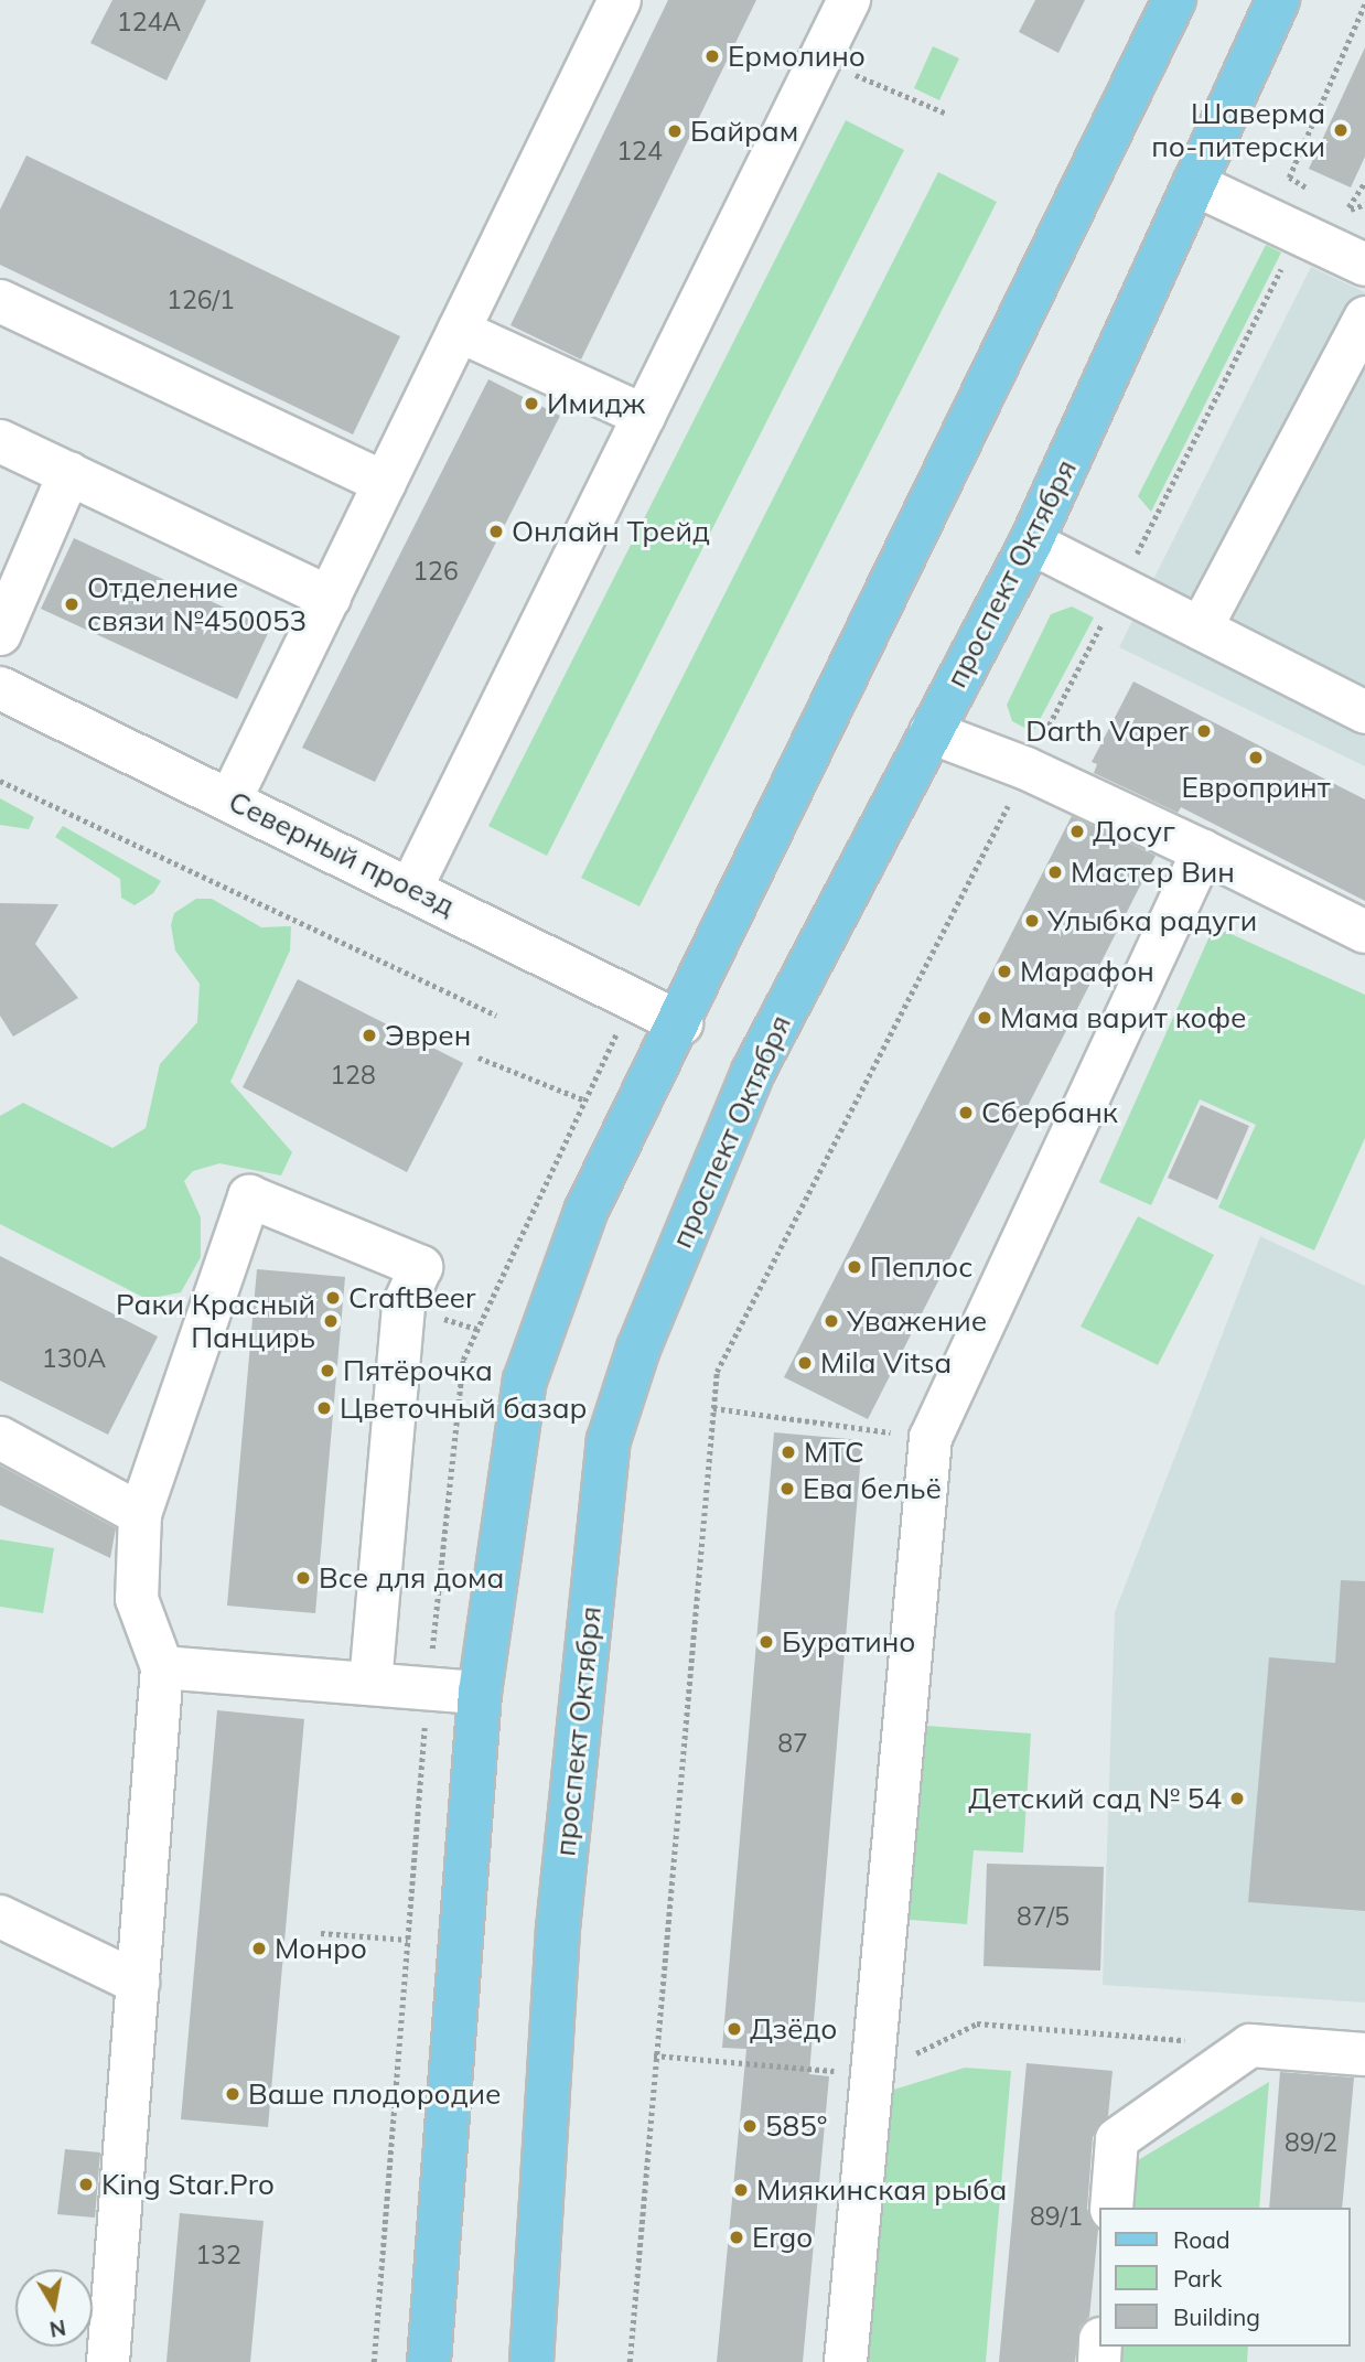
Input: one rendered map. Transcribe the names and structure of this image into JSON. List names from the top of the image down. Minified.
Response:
{"streets":{"main road":["проспект Октября"],"street":["Северный проезд"]},"places":["Ермолино","Шаверма по-питерски","Байрам","Имидж","Онлайн Трейд","Отделение связи №450053","Darth Vaper","Европринт","Досуг","Мастер Вин","Улыбка радуги","Марафон","Мама варит кофе","Эврен","Сбербанк","Пеплос","CraftBeer","Раки Красный Панцирь","Уважение","Mila Vitsa","Пятёрочка","Цветочный базар","МТС","Ева бельё","Все для дома","Буратино","Детский сад № 54","Монро","Дзёдо","Ваше плодородие","585°","King Star.Pro","Миякинская рыба","Ergo"],"house_numbers":["124А","124","126/1","126","128","130А","87","87/5","89/2","89/1","132"],"legend":["Road","Park","Building"],"north":"bottom"}
